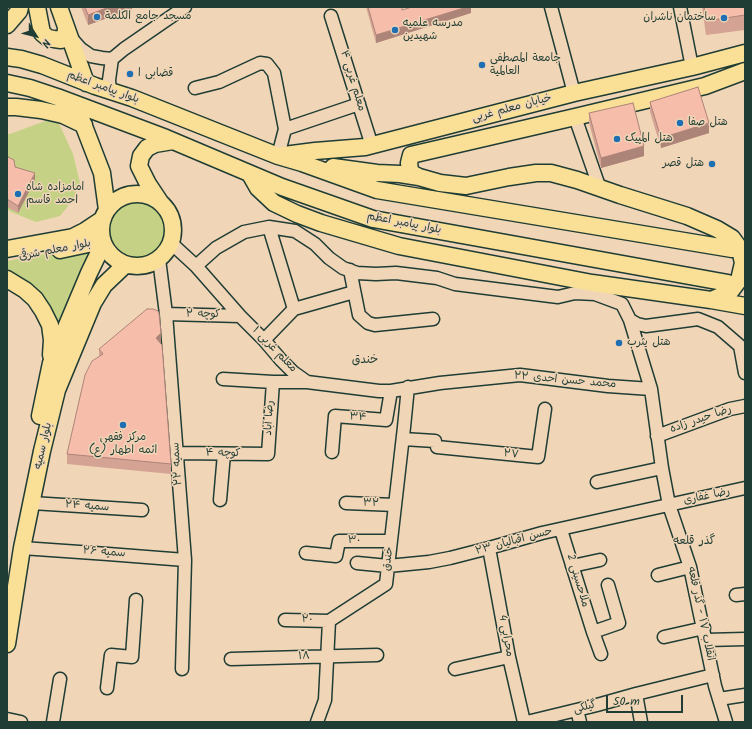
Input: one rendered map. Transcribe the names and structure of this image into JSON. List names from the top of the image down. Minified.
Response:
{"streets":{"main road":["بلوار پیامبر اعظم","خیابان معلم غربی","بلوار معلم شرقی","بلوار سمیه"],"street":["معلم غربی ۴","کوچه ۲","معلم غربی ۱","۲۲ محمد حسن احدی","رضا آباد","۳۴","رضا حیدر زاده","کوچه ۴","۲۷","سمیه ۲۲","رضا غفاری","۳۲","سمیه ۲۴","۳۰","۲۳ حسن اقبالیان","سمیه ۲۶","خندق","ملاحسینی 2","انقلاب ۱۷ - گذر قلعه","۲۰","محرابی 4","۱۸","گیلکی"]},"crossings":[["معلم غربی ۴","خیابان معلم غربی"],["بلوار پیامبر اعظم","خیابان معلم غربی"],["بلوار معلم شرقی","معلم غربی ۱"],["بلوار معلم شرقی","بلوار سمیه"],["بلوار معلم شرقی","سمیه ۲۲"],["کوچه ۲","معلم غربی ۱"],["کوچه ۲","سمیه ۲۲"],["معلم غربی ۱","۲۲ محمد حسن احدی"],["معلم غربی ۱","۳۴"],["معلم غربی ۱","بلوار سمیه"],["معلم غربی ۱","سمیه ۲۲"],["معلم غربی ۱","خندق"],["۲۲ محمد حسن احدی","خندق"],["رضا آباد","کوچه ۴"],["رضا حیدر زاده","انقلاب ۱۷ - گذر قلعه"],["بلوار سمیه","سمیه ۲۲"],["بلوار سمیه","سمیه ۲۴"],["بلوار سمیه","سمیه ۲۶"],["کوچه ۴","سمیه ۲۲"],["۲۷","خندق"],["سمیه ۲۲","سمیه ۲۶"],["رضا غفاری","۲۳ حسن اقبالیان"],["رضا غفاری","انقلاب ۱۷ - گذر قلعه"],["۳۲","خندق"],["۳۰","خندق"],["۲۳ حسن اقبالیان","خندق"],["۲۳ حسن اقبالیان","ملاحسینی 2"],["۲۳ حسن اقبالیان","انقلاب ۱۷ - گذر قلعه"],["۲۳ حسن اقبالیان","محرابی 4"],["خندق","۲۰"],["انقلاب ۱۷ - گذر قلعه","گیلکی"],["محرابی 4","گیلکی"]],"districts":["خندق","گذر قلعه"],"places":["مسجد جامع الکلمة","ساختمان ناشران","مدرسه علمیه شهیدین","جامعة المصطفی العالمیة","قضابی ا","هتل صفا","هتل المپیک","هتل قصر","امامزاده شاه احمد قاسم","هتل یثرب","مرکز فقهی ائمه اطهار (ع)"],"scale_bar":"50 m","north":"bottom right"}
